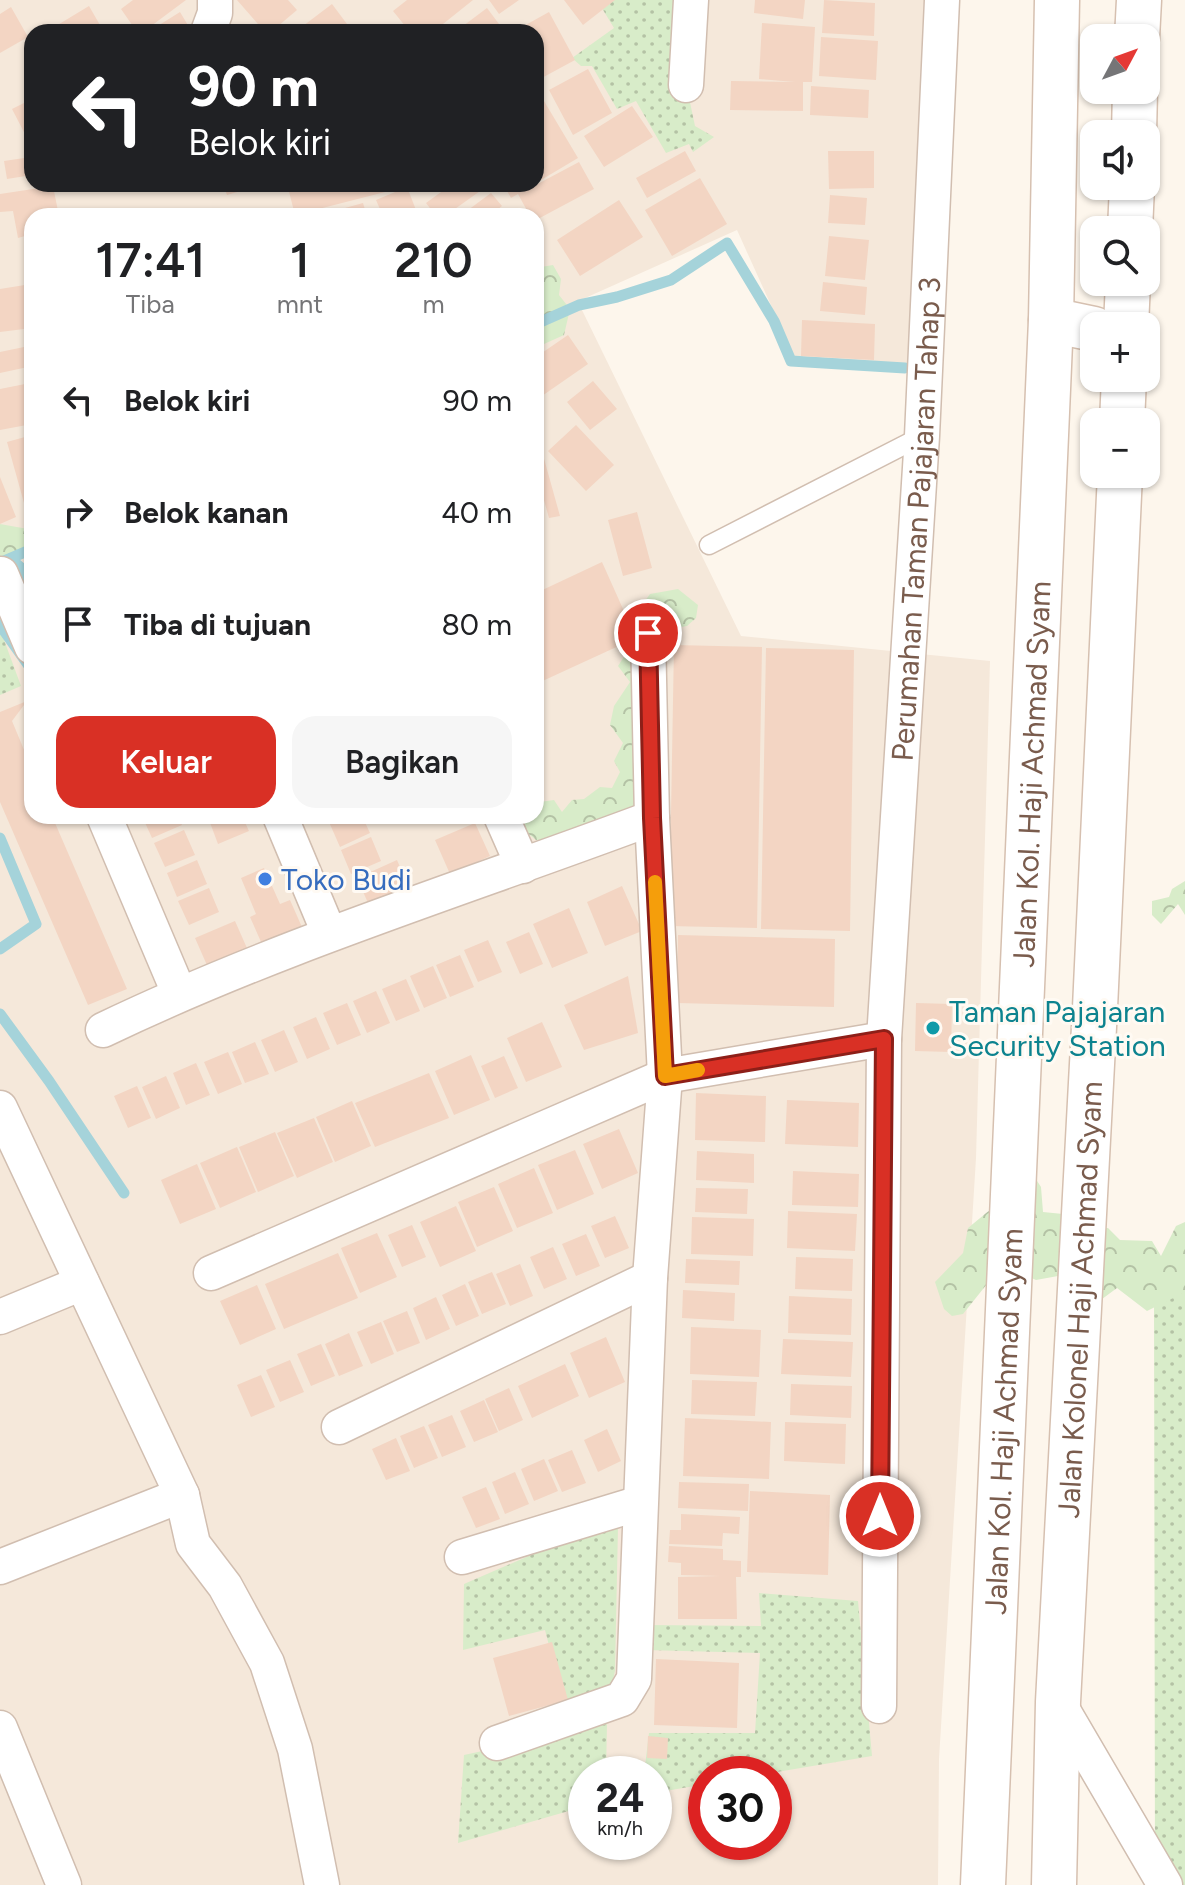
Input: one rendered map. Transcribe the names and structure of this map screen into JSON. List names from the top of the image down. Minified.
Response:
{"streets":{"main road":["Jalan Kol. Haji Achmad Syam","Jalan Kolonel Haji Achmad Syam"],"street":["Perumahan Taman Pajajaran Tahap 3"]},"places":["Toko Budi","Taman Pajajaran Security Station"],"north":"top right","page":{"map_buttons":["+","−"],"turn":["90 m","Belok kiri"],"eta":["17:41","Tiba","1","mnt","210","m"],"list":[{"name":"Belok kiri","value":"90 m"},{"name":"Belok kanan","value":"40 m"},{"name":"Tiba di tujuan","value":"80 m"}],"buttons":["Keluar","Bagikan"],"speed":"24 km/h","limit":"30"}}
